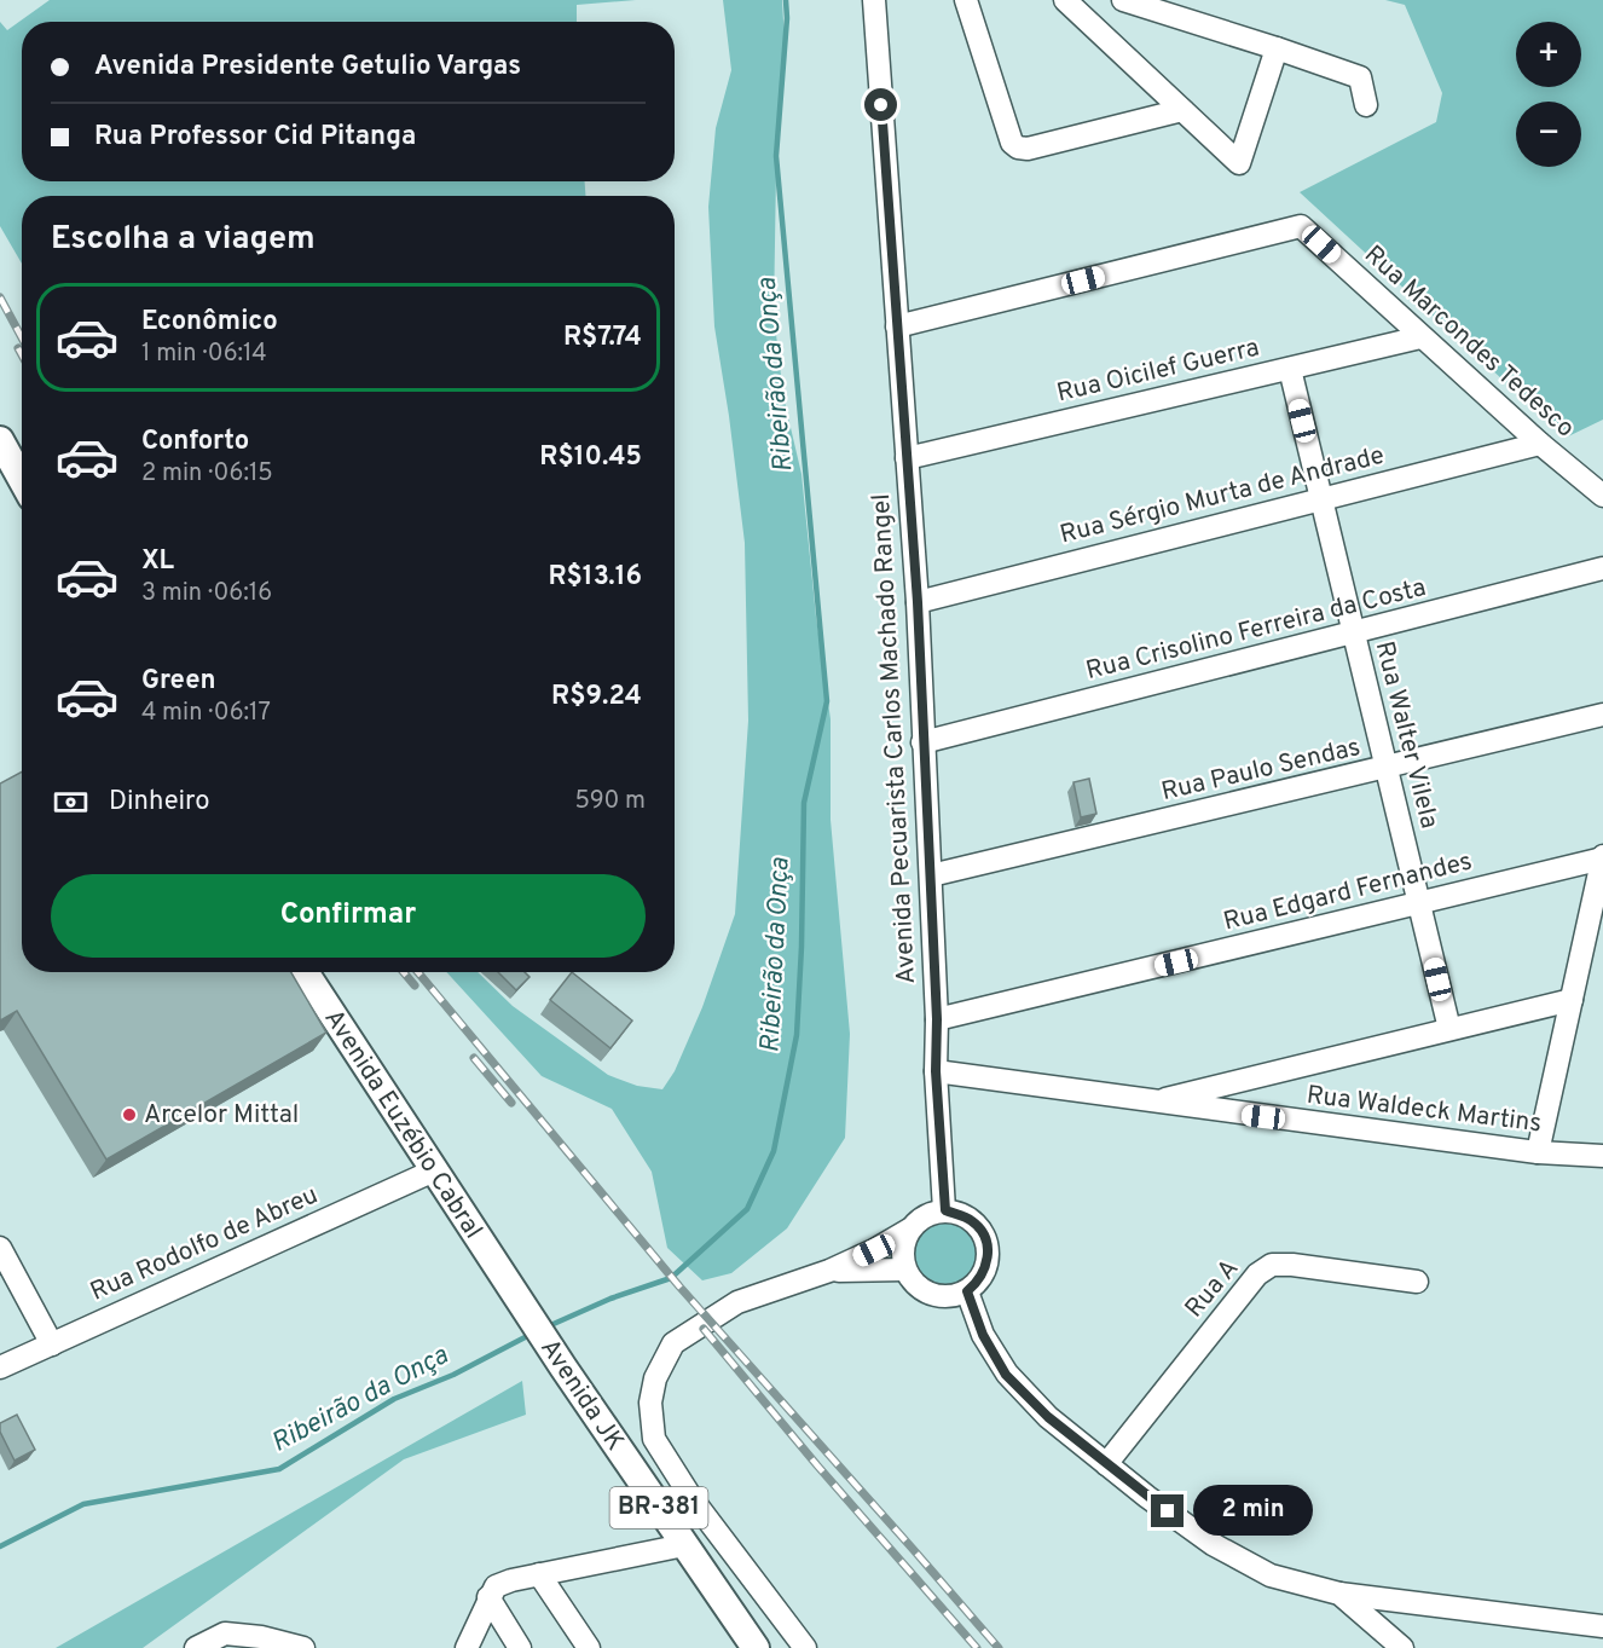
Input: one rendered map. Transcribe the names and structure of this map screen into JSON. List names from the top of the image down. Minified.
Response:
{"streets":{"main road":["Avenida Euzébio Cabral","Avenida JK","BR-381"],"street":["Rua Marcondes Tedesco","Rua Oicilef Guerra","Rua Sérgio Murta de Andrade","Rua Crisolino Ferreira da Costa","Rua Walter Vilela","Avenida Pecuarista Carlos Machado Rangel","Rua Paulo Sendas","Rua Edgard Fernandes","Rua Waldeck Martins","Rua Rodolfo de Abreu","Rua A"]},"crossings":[["Rua Marcondes Tedesco","Rua Oicilef Guerra"],["Rua Marcondes Tedesco","Rua Sérgio Murta de Andrade"],["Rua Marcondes Tedesco","Avenida Pecuarista Carlos Machado Rangel"],["Rua Oicilef Guerra","Rua Walter Vilela"],["Rua Oicilef Guerra","Avenida Pecuarista Carlos Machado Rangel"],["Rua Sérgio Murta de Andrade","Rua Walter Vilela"],["Rua Sérgio Murta de Andrade","Avenida Pecuarista Carlos Machado Rangel"],["Rua Crisolino Ferreira da Costa","Rua Walter Vilela"],["Rua Crisolino Ferreira da Costa","Avenida Pecuarista Carlos Machado Rangel"],["Rua Walter Vilela","Rua Paulo Sendas"],["Rua Walter Vilela","Rua Edgard Fernandes"],["Avenida Pecuarista Carlos Machado Rangel","Rua Paulo Sendas"],["Avenida Pecuarista Carlos Machado Rangel","Rua Edgard Fernandes"],["Avenida Pecuarista Carlos Machado Rangel","Rua Waldeck Martins"],["Avenida Euzébio Cabral","Rua Rodolfo de Abreu"],["Avenida Euzébio Cabral","Avenida JK"]],"water":["Ribeirão da Onça"],"places":["Arcelor Mittal"],"page":{"map_buttons":["+","−"],"banner":["Avenida Presidente Getulio Vargas","Rua Professor Cid Pitanga"],"heading":"Escolha a viagem","list":[{"name":"Econômico","note":"1 min · 06:14","value":"R$7.74"},{"name":"Conforto","note":"2 min · 06:15","value":"R$10.45"},{"name":"XL","note":"3 min · 06:16","value":"R$13.16"},{"name":"Green","note":"4 min · 06:17","value":"R$9.24"}],"pay":["Dinheiro","590 m"],"buttons":"Confirmar","bubble":"2 min"}}
